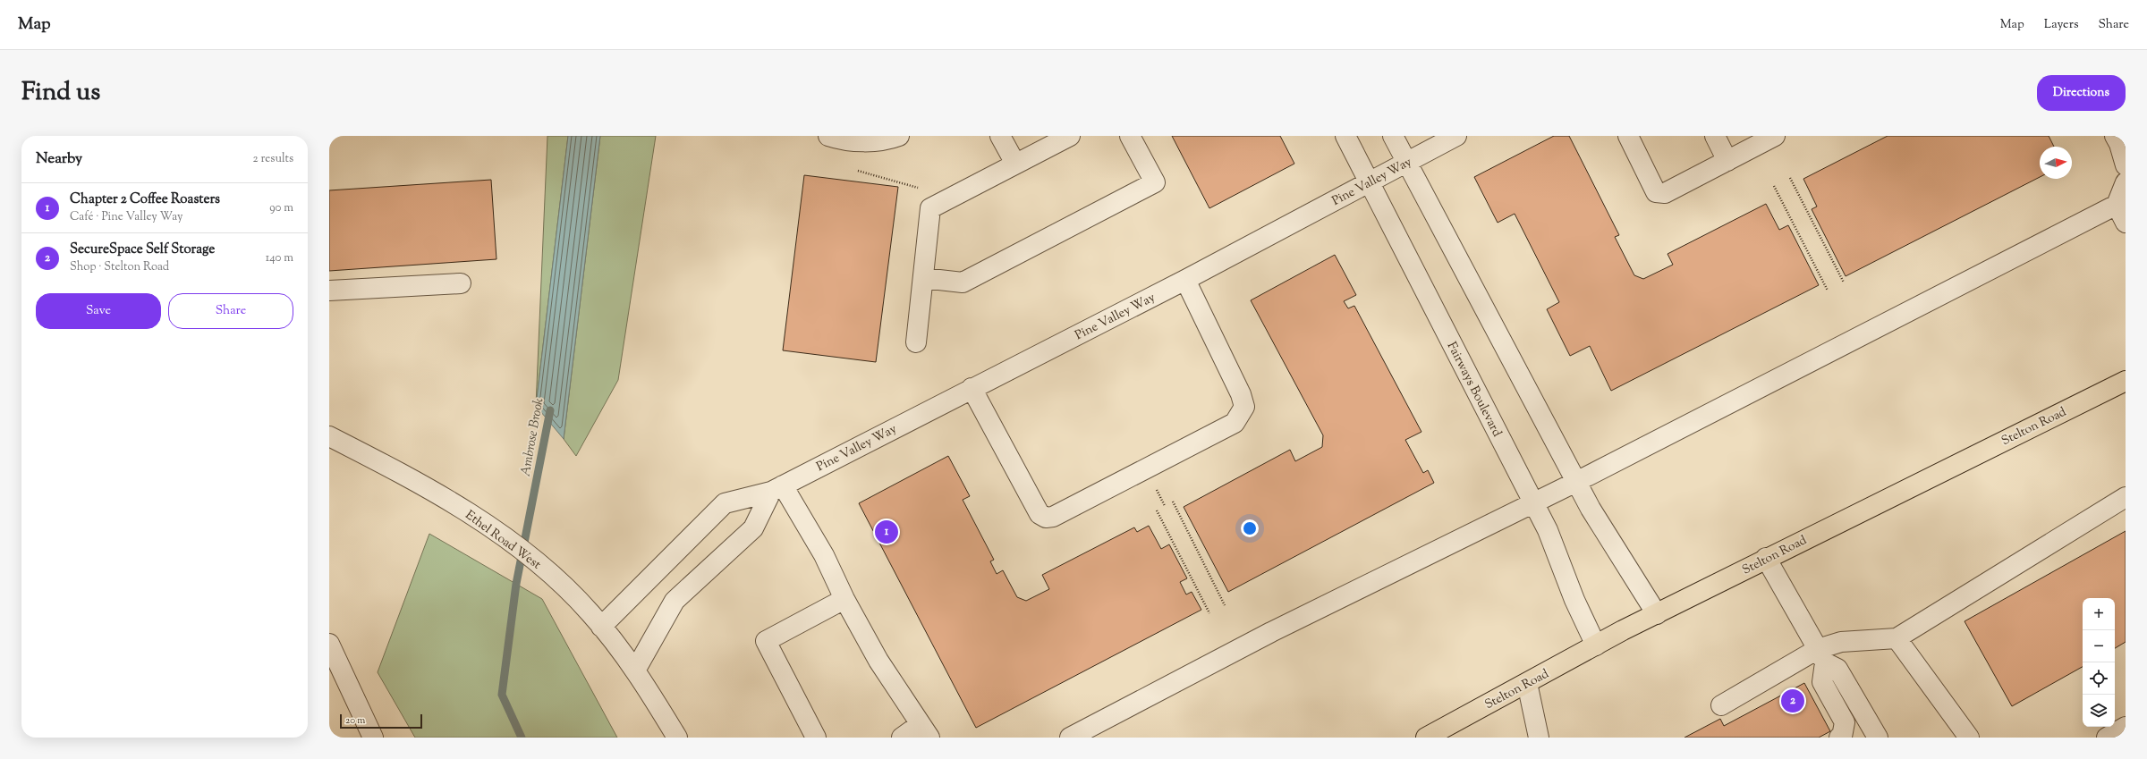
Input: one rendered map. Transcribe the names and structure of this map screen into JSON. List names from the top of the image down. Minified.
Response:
{"streets":{"main road":["Stelton Road"],"street":["Pine Valley Way","Fairways Boulevard","Ethel Road West"]},"crossings":[["Pine Valley Way","Fairways Boulevard"],["Pine Valley Way","Ethel Road West"],["Fairways Boulevard","Stelton Road"]],"water":["Ambrose Brook"],"scale_bar":"20 m","north":"right","page":{"header":"Map","nav":["Map","Layers","Share"],"title":"Find us","buttons":["Directions",["Save","Share"]],"heading":["Nearby","2 results"],"list":[{"mark":"1","name":"Chapter 2 Coffee Roasters","note":"Café · Pine Valley Way","value":"90 m"},{"mark":"2","name":"SecureSpace Self Storage","note":"Shop · Stelton Road","value":"140 m"}],"pins":["1","2"],"map_buttons":["+","−"],"scale":"20 m"}}
